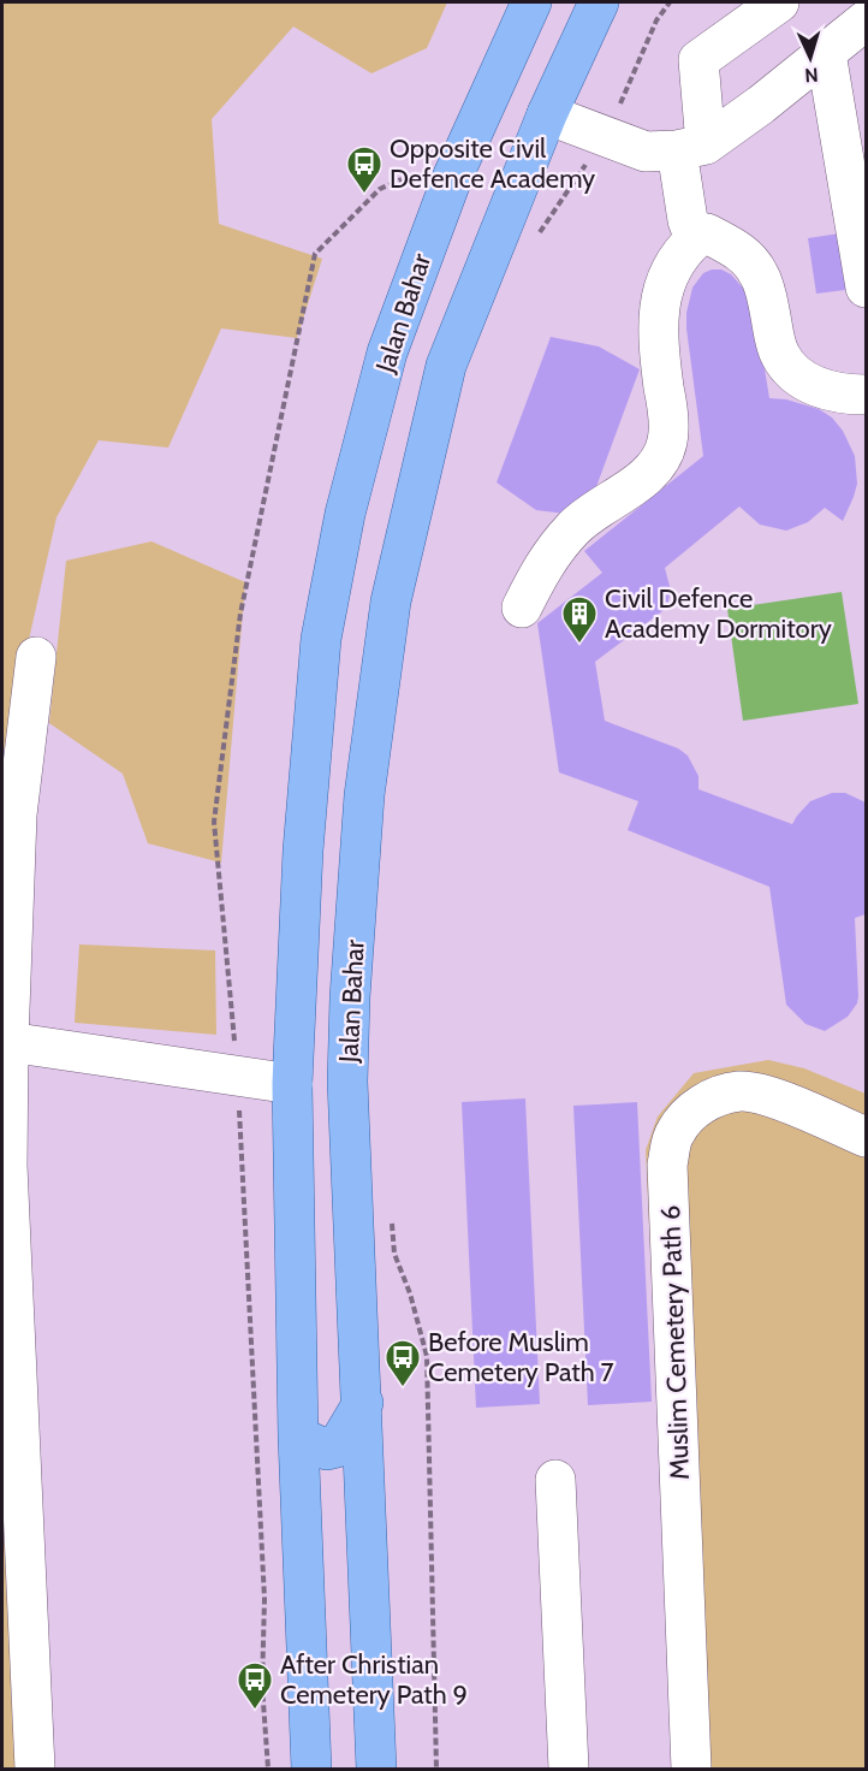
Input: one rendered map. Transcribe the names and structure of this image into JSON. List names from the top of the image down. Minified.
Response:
{"streets":{"main road":["Jalan Bahar"],"lane":["Muslim Cemetery Path 6"]},"places":{"bus stop":["Opposite Civil Defence Academy","Before Muslim Cemetery Path 7","After Christian Cemetery Path 9"],"building":["Civil Defence Academy Dormitory"]},"north":"bottom"}
